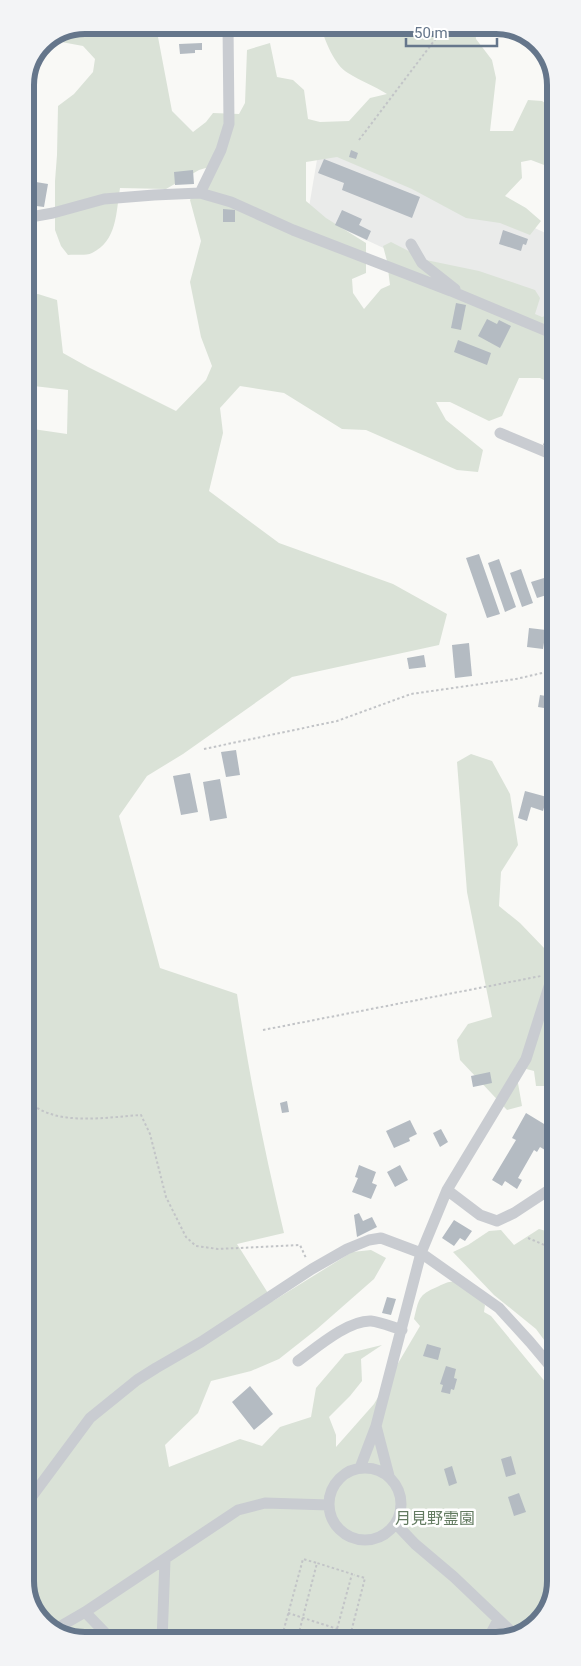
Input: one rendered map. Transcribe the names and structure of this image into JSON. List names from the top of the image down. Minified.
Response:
{"parks":["月見野霊園"],"scale_bar":"50 m"}
